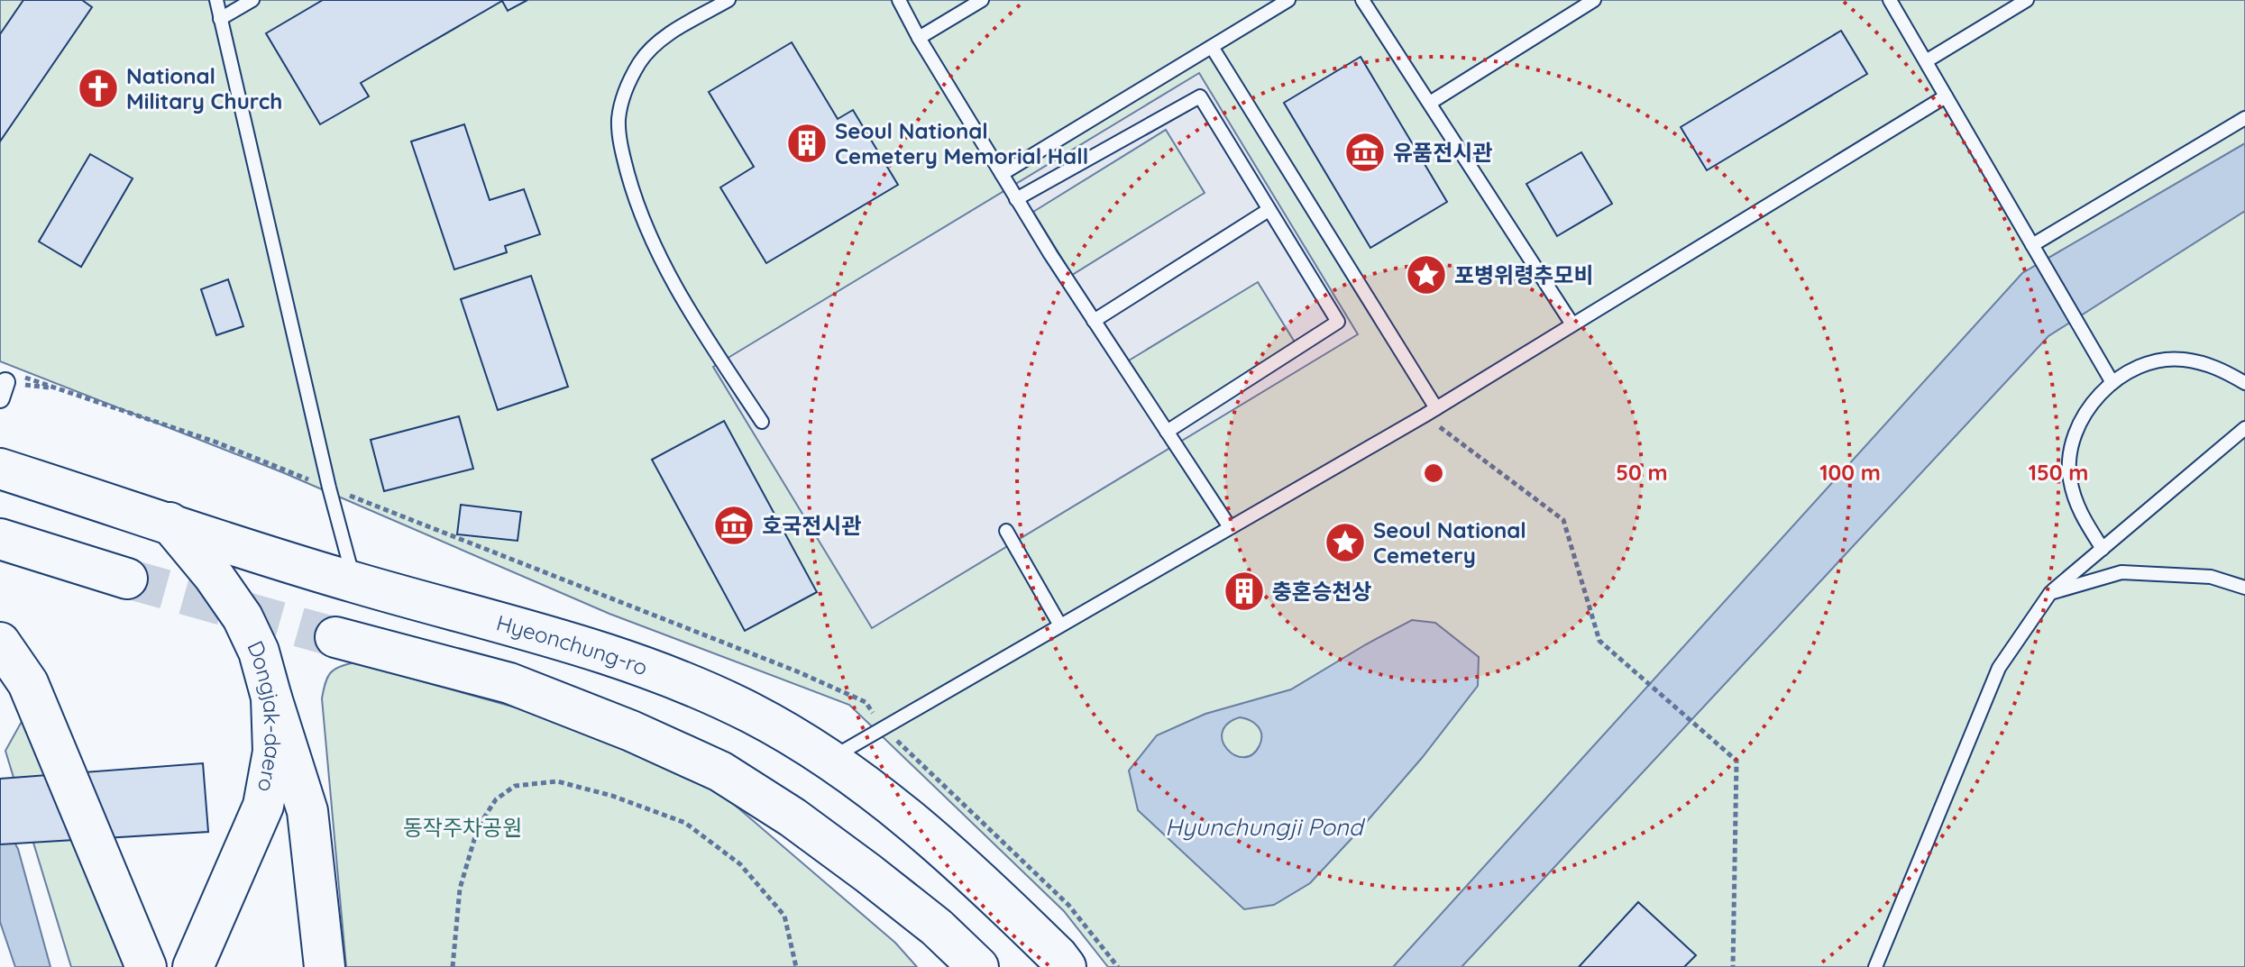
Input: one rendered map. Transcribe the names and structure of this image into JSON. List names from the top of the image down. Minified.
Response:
{"streets":{"main road":["Hyeonchung-ro","Dongjak-daero"]},"crossings":[["Hyeonchung-ro","Dongjak-daero"]],"water":["Hyunchungji Pond"],"parks":["동작주차공원"],"places":{"church":["National Military Church"],"building":["Seoul National Cemetery Memorial Hall","충혼승천상"],"museum":["유품전시관","호국전시관"],"place":["포병위령추모비","Seoul National Cemetery"]},"rings":["50 m","100 m","150 m"]}
